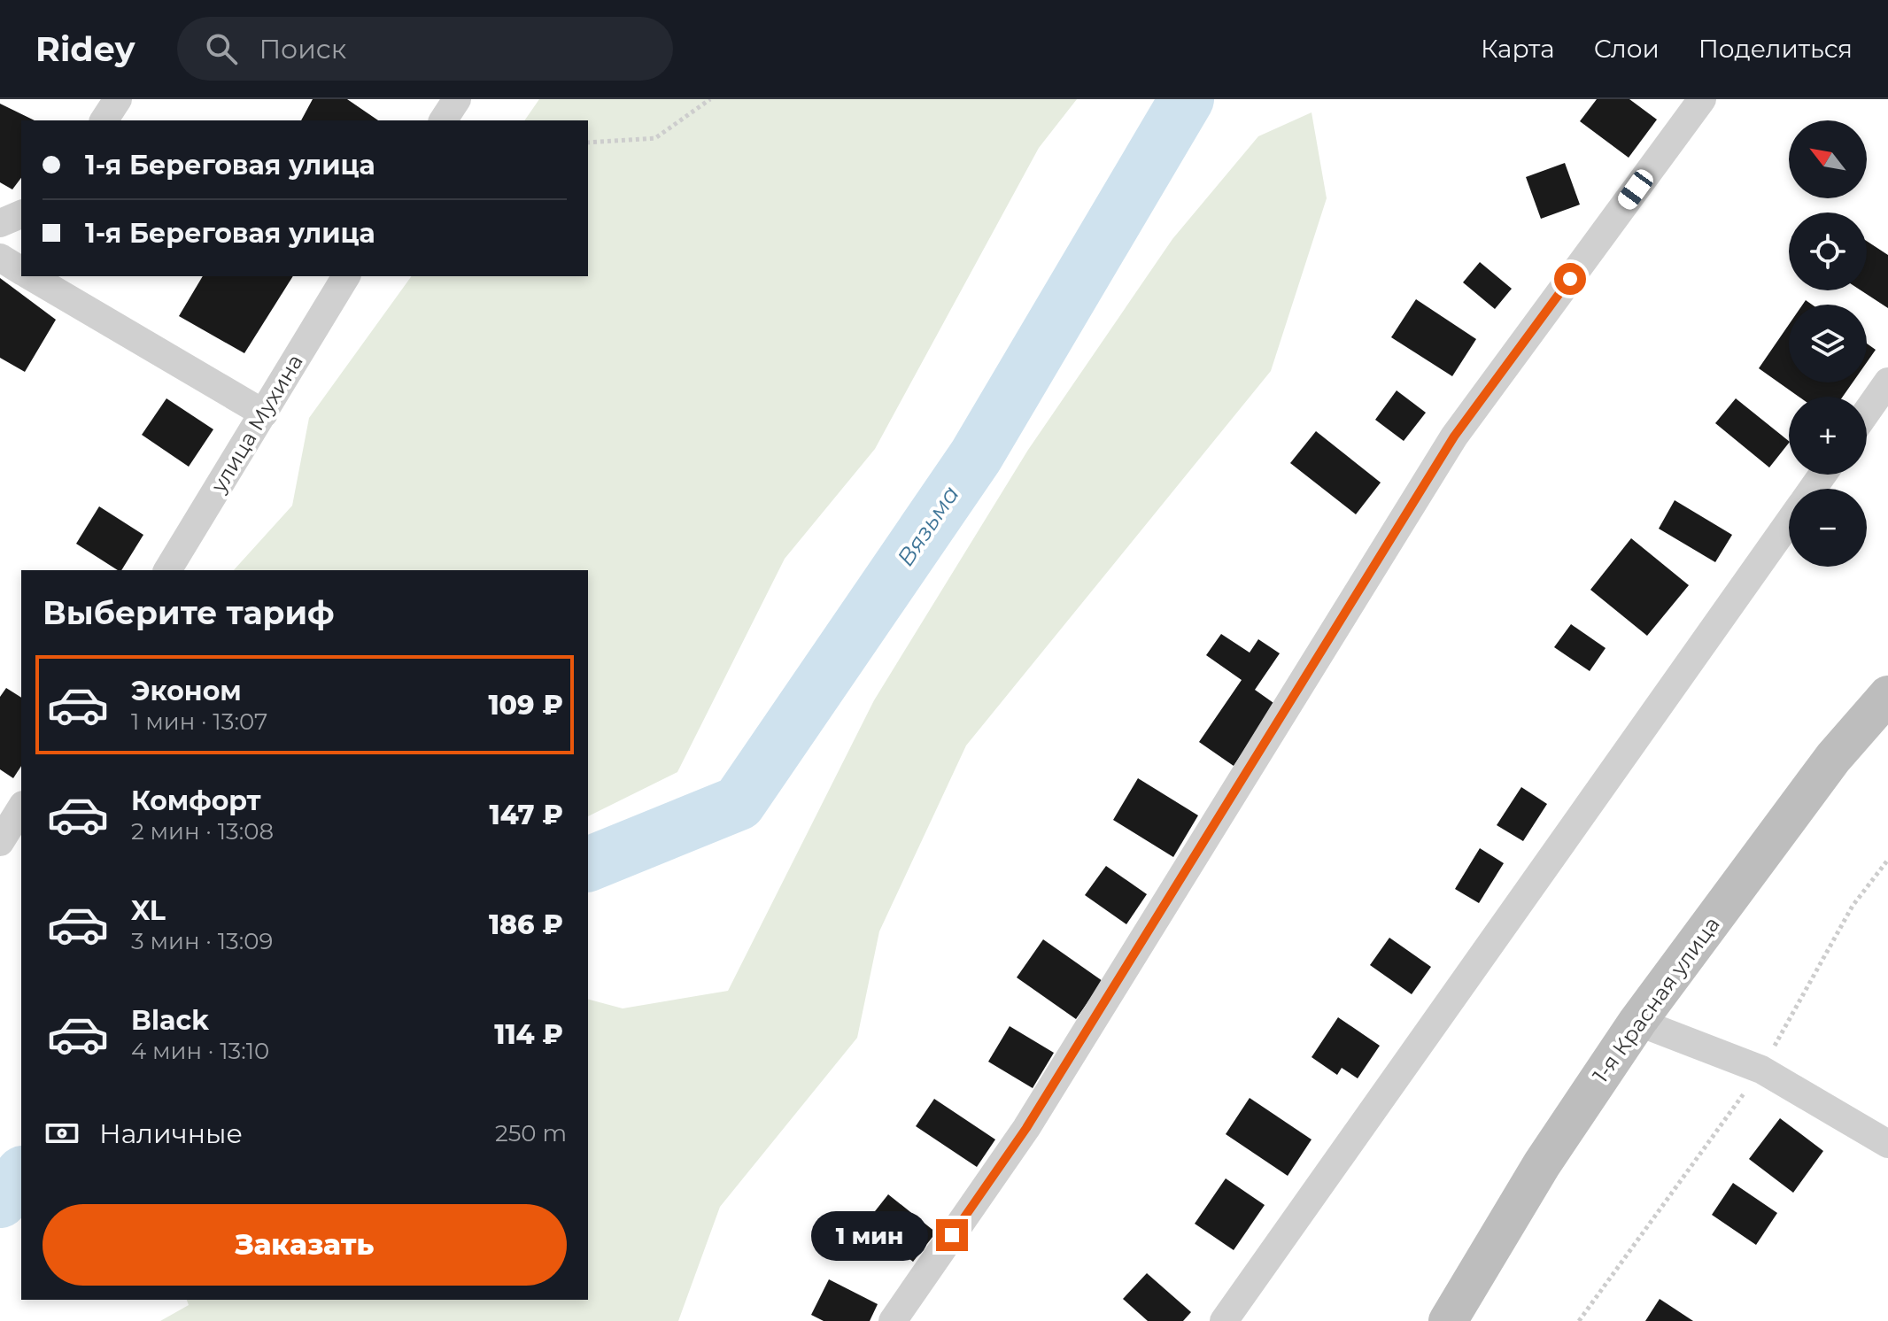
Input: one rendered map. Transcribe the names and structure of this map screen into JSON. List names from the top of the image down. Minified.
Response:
{"streets":{"main road":["1-я Красная улица"],"street":["улица Мухина"]},"water":["Вязьма"],"north":"top left","page":{"header":"Ridey","search":"Поиск","nav":["Карта","Слои","Поделиться"],"map_buttons":["+","−"],"banner":["1-я Береговая улица","1-я Береговая улица"],"heading":"Выберите тариф","list":[{"name":"Эконом","note":"1 мин · 13:07","value":"109 ₽"},{"name":"Комфорт","note":"2 мин · 13:08","value":"147 ₽"},{"name":"XL","note":"3 мин · 13:09","value":"186 ₽"},{"name":"Black","note":"4 мин · 13:10","value":"114 ₽"}],"pay":["Наличные","250 m"],"buttons":"Заказать","bubble":"1 мин"}}
